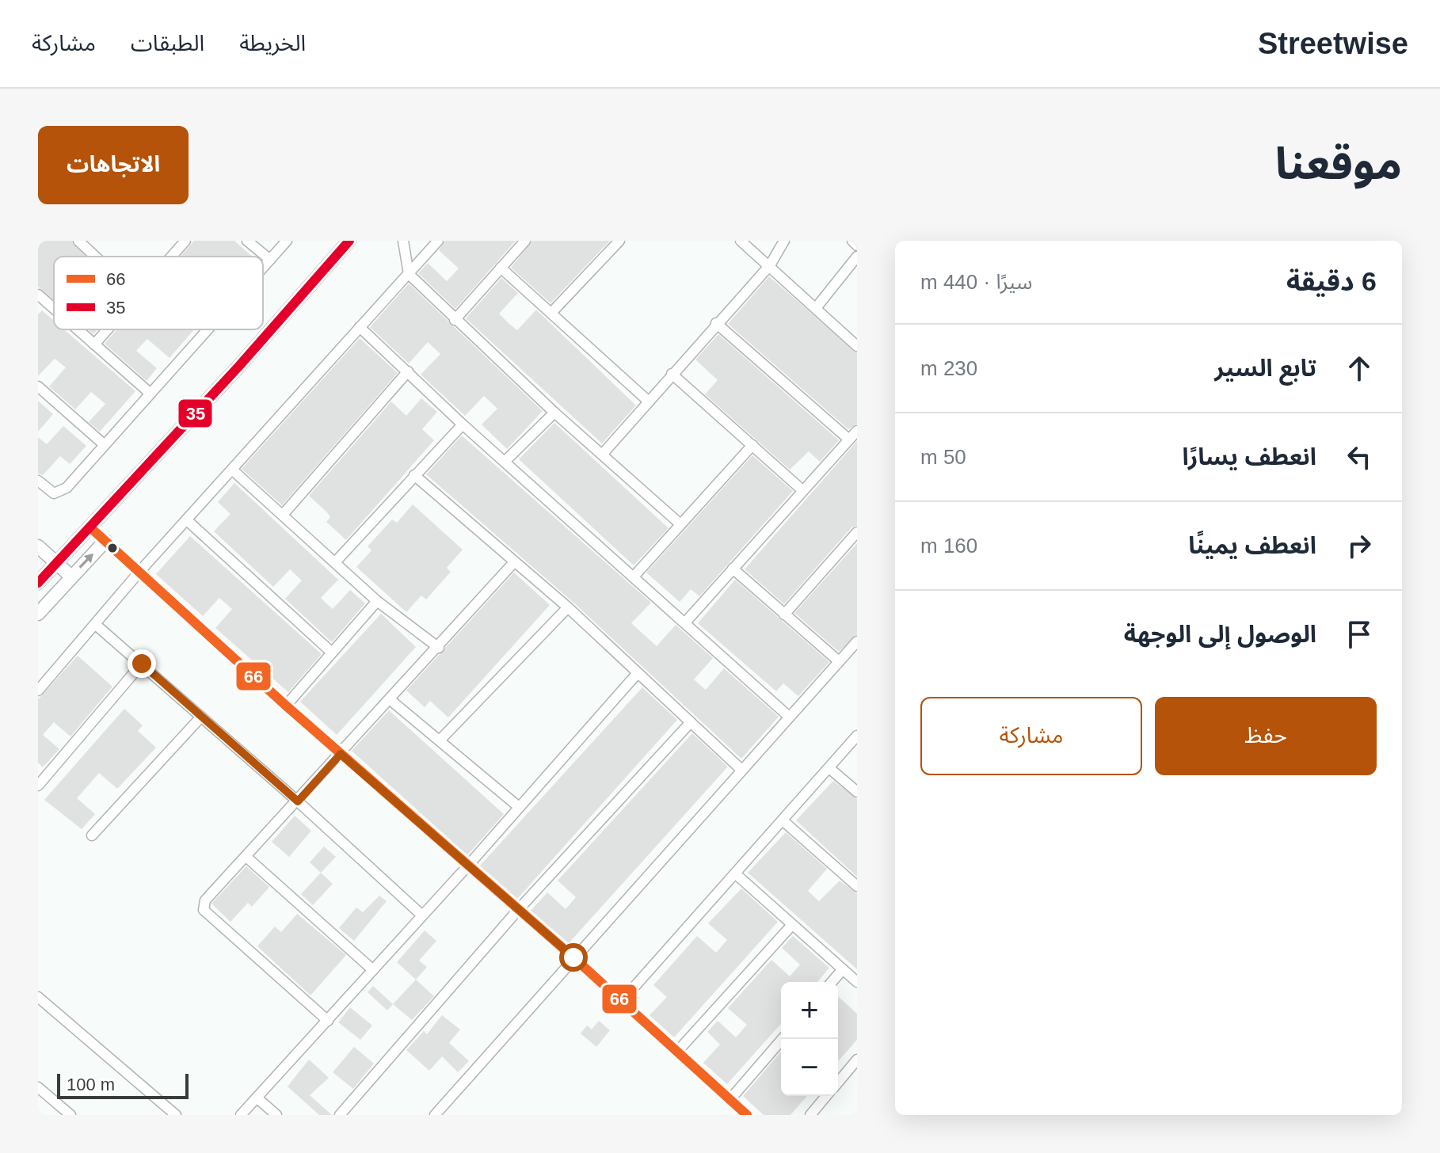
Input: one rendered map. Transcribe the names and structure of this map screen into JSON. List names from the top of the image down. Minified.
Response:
{"lines":["transit line 35","transit line 66"],"legend":["66","35"],"scale_bar":"100 m","page":{"header":"Streetwise","nav":["الخريطة","الطبقات","مشاركة"],"title":"موقعنا","buttons":["الاتجاهات",["حفظ","مشاركة"]],"heading":["6 دقيقة","سيرًا · 440 m"],"list":[["تابع السير","230 m"],["انعطف يسارًا","50 m"],["انعطف يمينًا","160 m"],"الوصول إلى الوجهة"],"map_buttons":["+","−"],"scale":"100 m"}}
